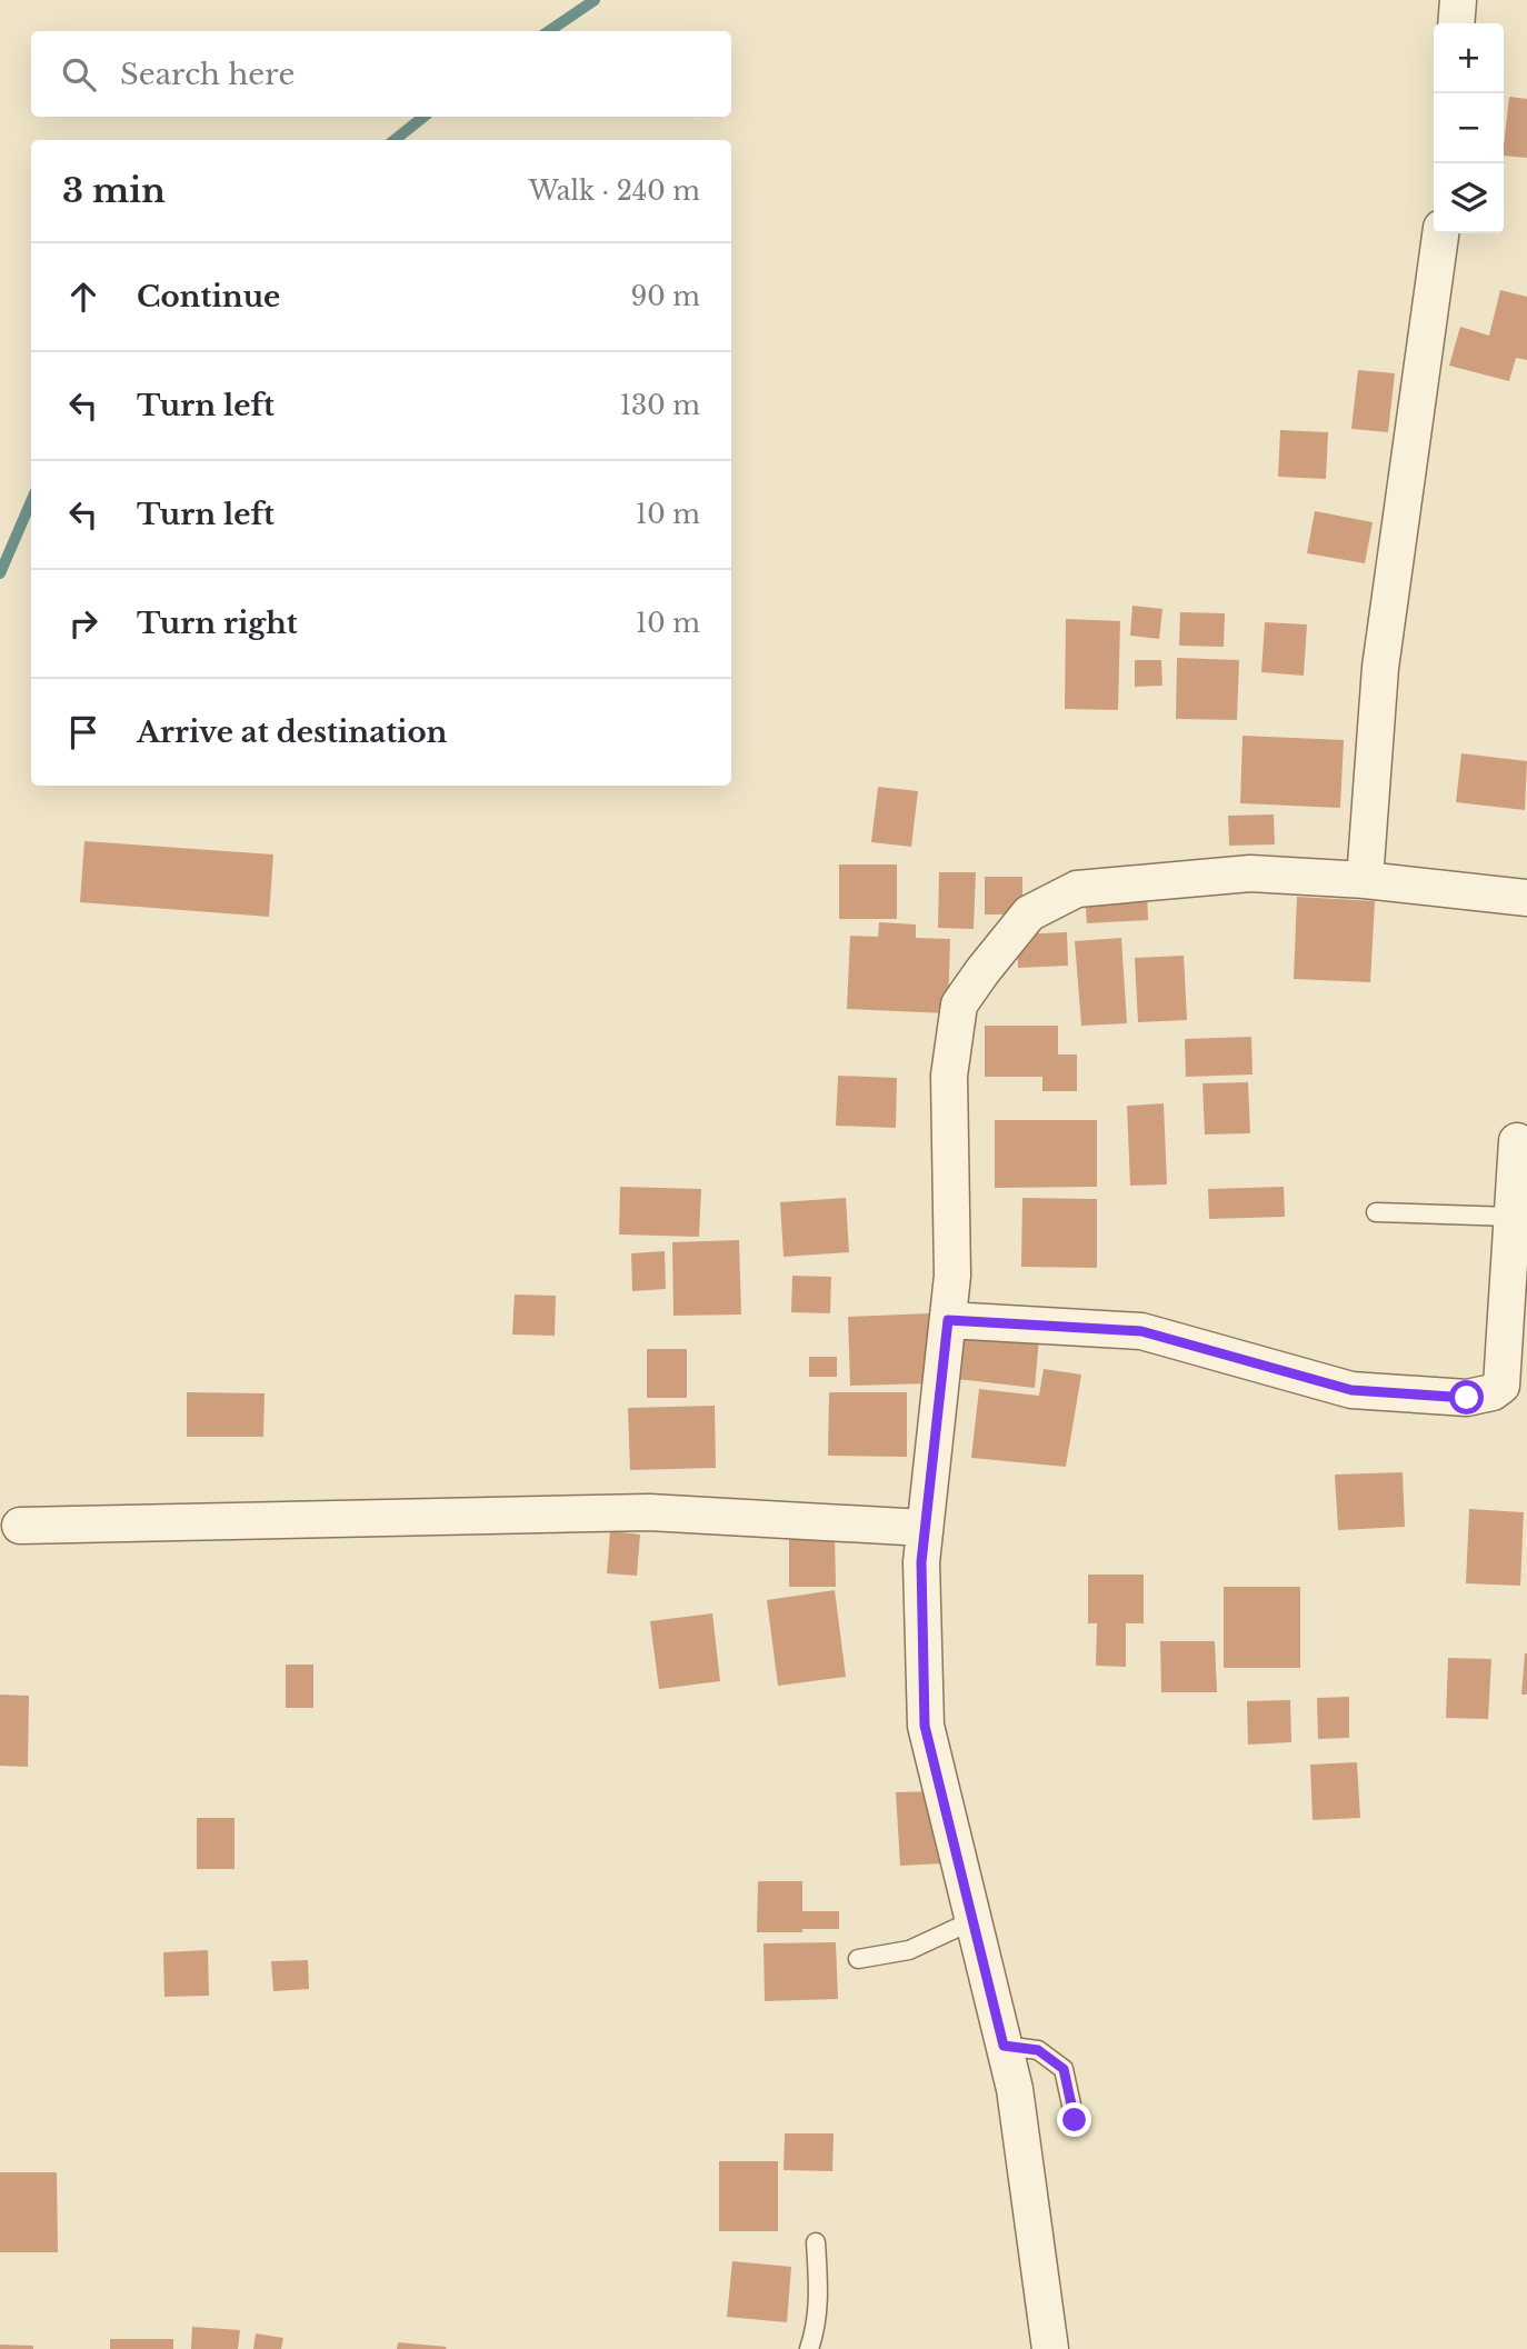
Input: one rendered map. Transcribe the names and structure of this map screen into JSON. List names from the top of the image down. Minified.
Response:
{"page":{"map_buttons":["+","−"],"search":"Search here","heading":["3 min","Walk · 240 m"],"list":[["Continue","90 m"],["Turn left","130 m"],["Turn left","10 m"],["Turn right","10 m"],"Arrive at destination"]}}
